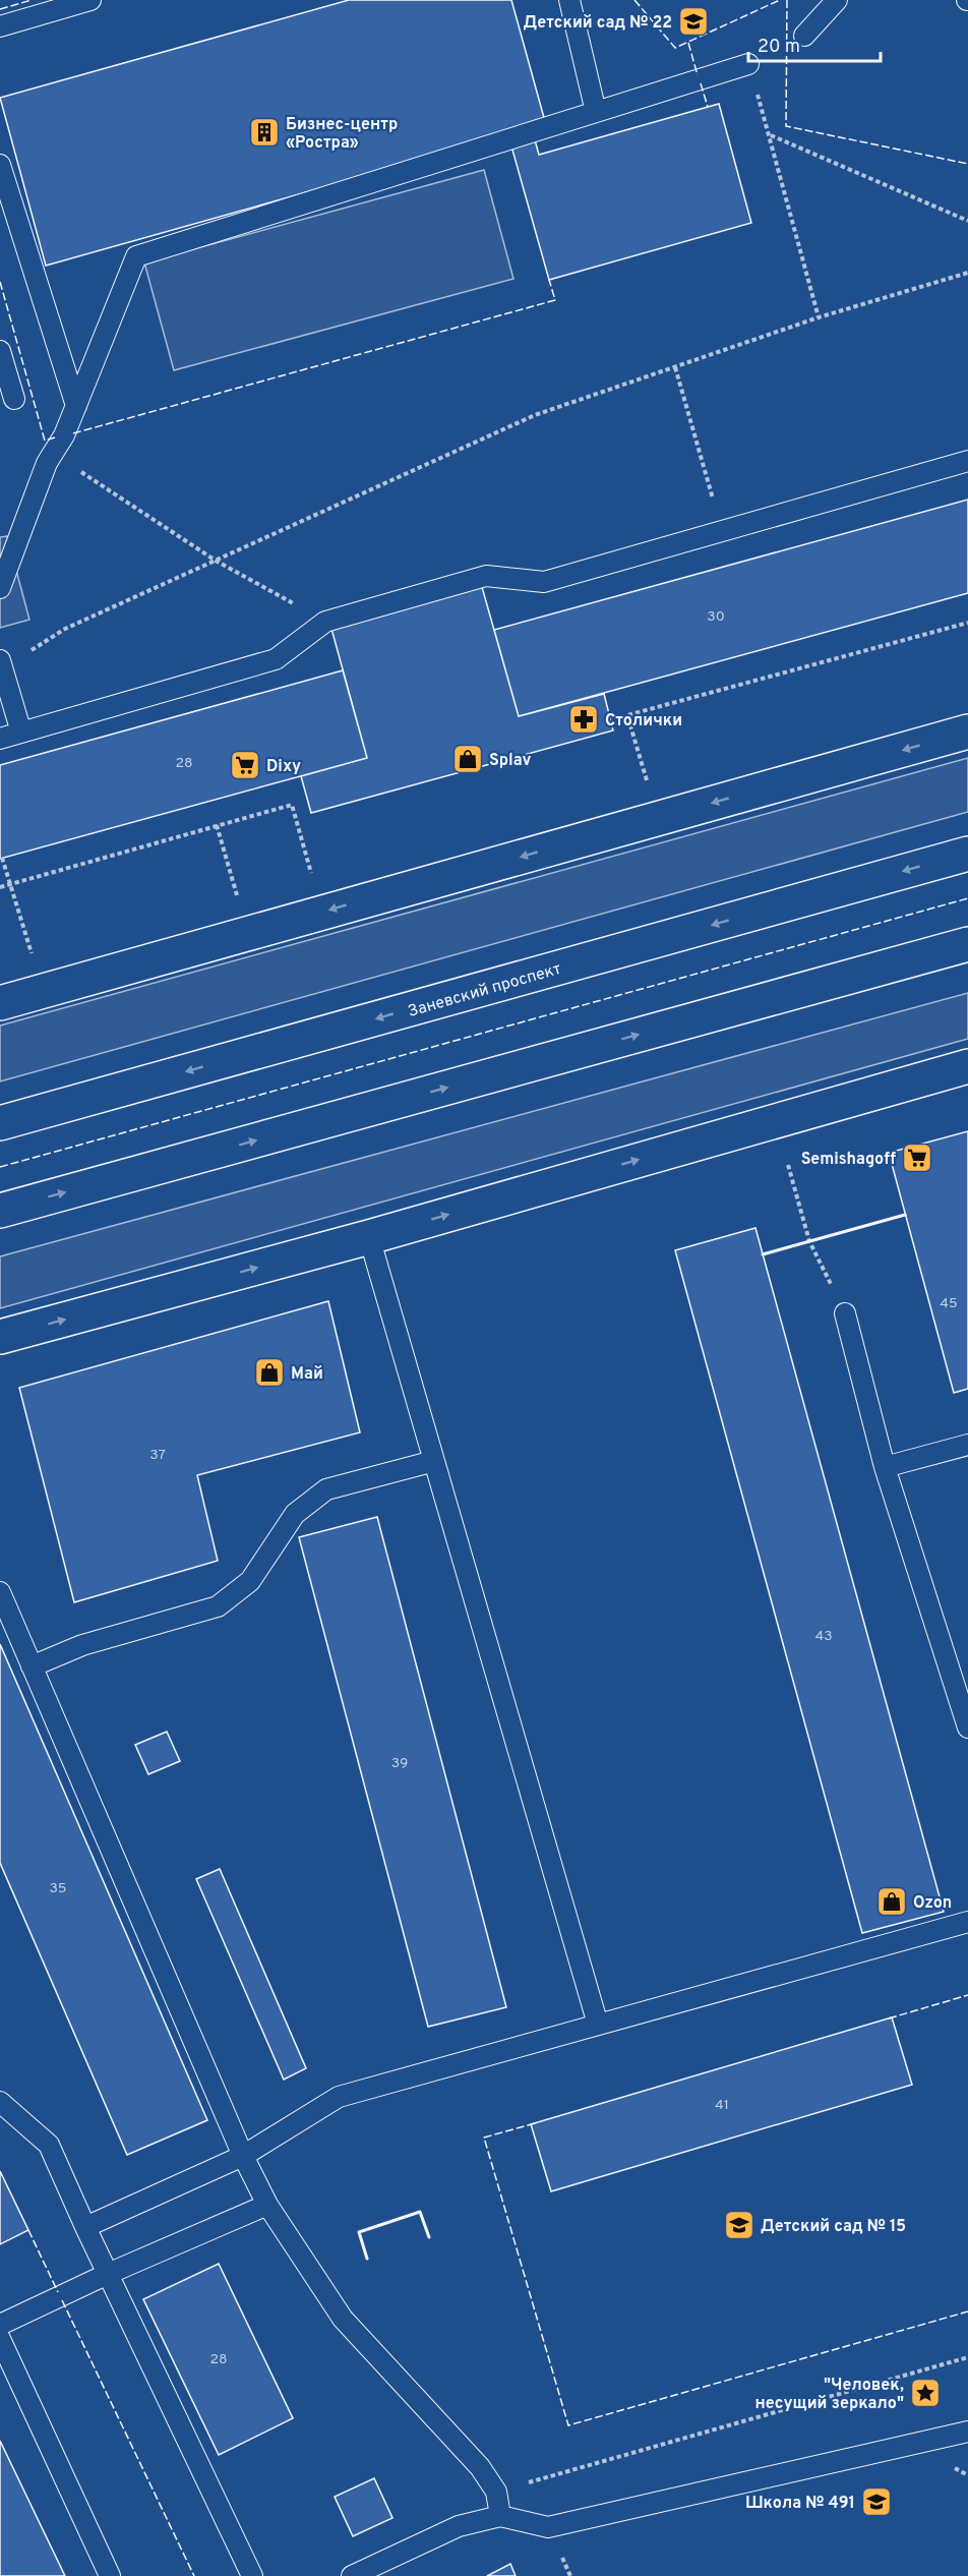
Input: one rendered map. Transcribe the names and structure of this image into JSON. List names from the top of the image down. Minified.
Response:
{"streets":{"street":["Заневский проспект"]},"places":{"school or university":["Детский сад № 22","Детский сад № 15","Школа № 491"],"building":["Бизнес-центр «Ростра»"],"pharmacy":["Столички"],"shop":["Splav","Май","Ozon"],"supermarket":["Dixy","Semishagoff"],"place":["\"Человек, несущий зеркало\""]},"house_numbers":["30","28","45","37","43","39","35","41","28"],"scale_bar":"20 m"}
